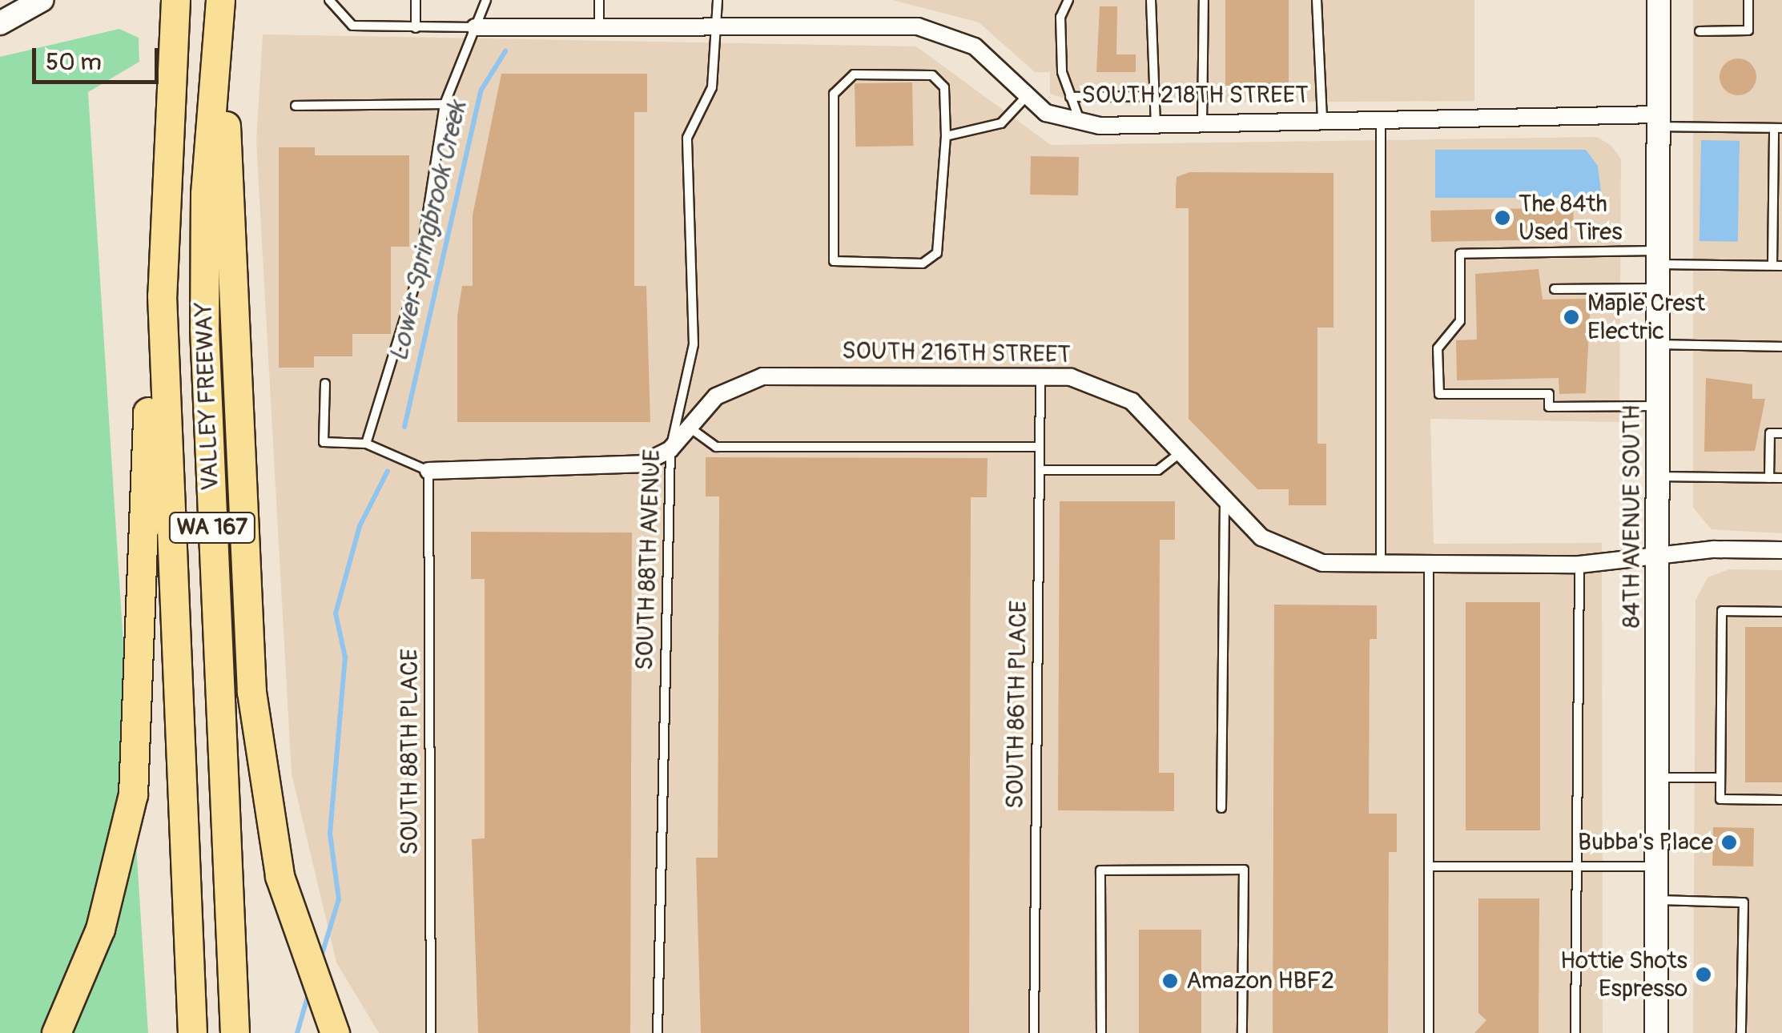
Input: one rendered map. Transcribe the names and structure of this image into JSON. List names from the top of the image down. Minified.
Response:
{"streets":{"highway":["VALLEY FREEWAY","WA 167"],"main road":["84TH AVENUE SOUTH"],"street":["SOUTH 218TH STREET","SOUTH 216TH STREET"],"lane":["SOUTH 88TH AVENUE","SOUTH 86TH PLACE","SOUTH 88TH PLACE"]},"crossings":[["SOUTH 218TH STREET","84TH AVENUE SOUTH"],["SOUTH 218TH STREET","SOUTH 88TH AVENUE"],["SOUTH 216TH STREET","84TH AVENUE SOUTH"],["SOUTH 216TH STREET","SOUTH 88TH AVENUE"],["SOUTH 216TH STREET","SOUTH 86TH PLACE"]],"water":["Lower Springbrook Creek"],"places":["The 84th Used Tires","Maple Crest Electric","Bubba's Place","Hottie Shots Espresso","Amazon HBF2"],"scale_bar":"50 m"}
